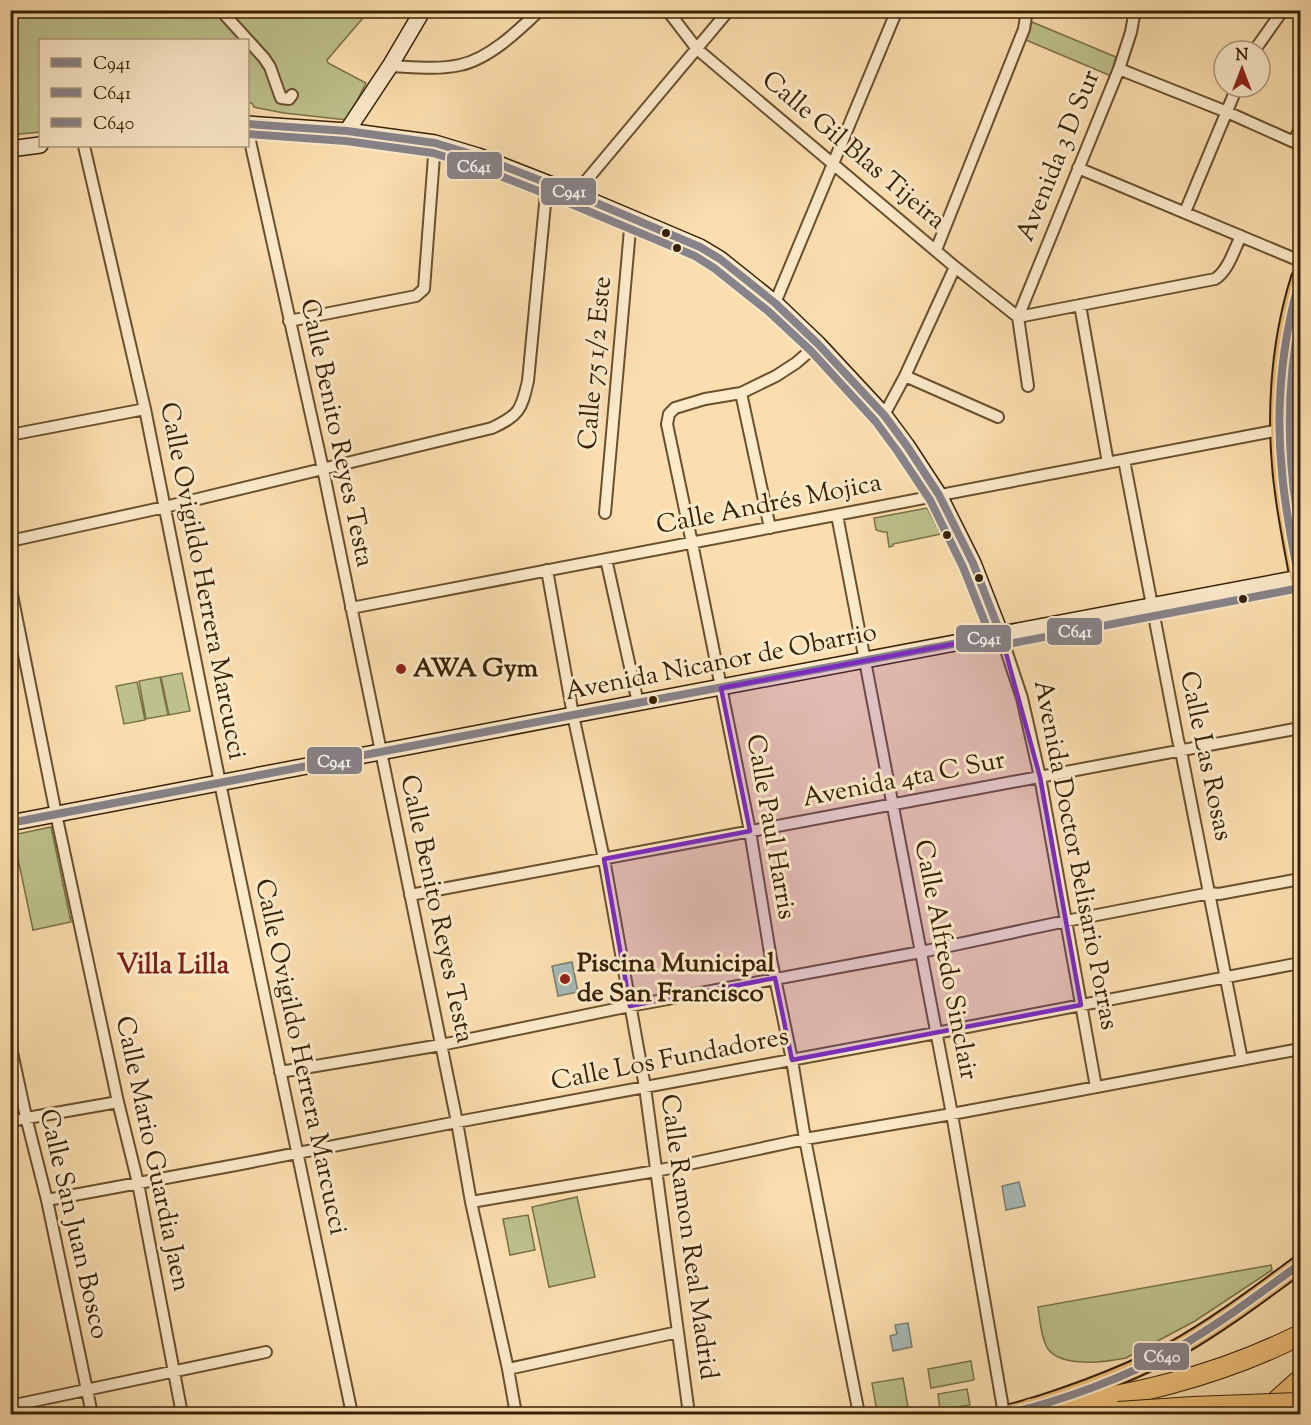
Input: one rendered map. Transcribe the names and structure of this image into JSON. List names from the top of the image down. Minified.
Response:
{"streets":{"main road":["Avenida Nicanor de Obarrio","Avenida Doctor Belisario Porras"],"street":["Calle Gil Blas Tijeira","Avenida 3 D Sur","Calle 75 1/2 Este","Calle Benito Reyes Testa","Calle Andrés Mojica","Calle Ovigildo Herrera Marcucci","Calle Las Rosas","Avenida 4ta C Sur","Calle Paul Harris","Calle Alfredo Sinclair","Calle Los Fundadores","Calle Mario Guardia Jaen","Calle San Juan Bosco","Calle Ramon Real Madrid"]},"crossings":[["Calle Gil Blas Tijeira","Avenida 3 D Sur"],["Calle 75 1/2 Este","Avenida Doctor Belisario Porras"],["Calle Benito Reyes Testa","Calle Andrés Mojica"],["Calle Benito Reyes Testa","Avenida Nicanor de Obarrio"],["Calle Benito Reyes Testa","Avenida 4ta C Sur"],["Calle Benito Reyes Testa","Calle Los Fundadores"],["Calle Andrés Mojica","Calle Las Rosas"],["Calle Andrés Mojica","Calle Paul Harris"],["Calle Andrés Mojica","Avenida Doctor Belisario Porras"],["Calle Andrés Mojica","Calle Alfredo Sinclair"],["Calle Andrés Mojica","Calle Ramon Real Madrid"],["Calle Ovigildo Herrera Marcucci","Avenida Nicanor de Obarrio"],["Calle Ovigildo Herrera Marcucci","Calle Los Fundadores"],["Avenida Nicanor de Obarrio","Calle Las Rosas"],["Avenida Nicanor de Obarrio","Calle Paul Harris"],["Avenida Nicanor de Obarrio","Avenida Doctor Belisario Porras"],["Avenida Nicanor de Obarrio","Calle Alfredo Sinclair"],["Avenida Nicanor de Obarrio","Calle Mario Guardia Jaen"],["Avenida Nicanor de Obarrio","Calle Ramon Real Madrid"],["Calle Las Rosas","Avenida 4ta C Sur"],["Calle Las Rosas","Calle Los Fundadores"],["Avenida 4ta C Sur","Calle Paul Harris"],["Avenida 4ta C Sur","Avenida Doctor Belisario Porras"],["Avenida 4ta C Sur","Calle Alfredo Sinclair"],["Avenida 4ta C Sur","Calle Ramon Real Madrid"],["Calle Paul Harris","Avenida Doctor Belisario Porras"],["Calle Paul Harris","Calle Los Fundadores"],["Avenida Doctor Belisario Porras","Calle Los Fundadores"],["Calle Alfredo Sinclair","Calle Los Fundadores"],["Calle Los Fundadores","Calle Mario Guardia Jaen"],["Calle Los Fundadores","Calle San Juan Bosco"],["Calle Los Fundadores","Calle Ramon Real Madrid"]],"districts":["Villa Lilla"],"places":["AWA Gym","Piscina Municipal de San Francisco"],"lines":["transit line C941","transit line C641","transit line C640"],"legend":["C941","C641","C640"],"north":"top"}
